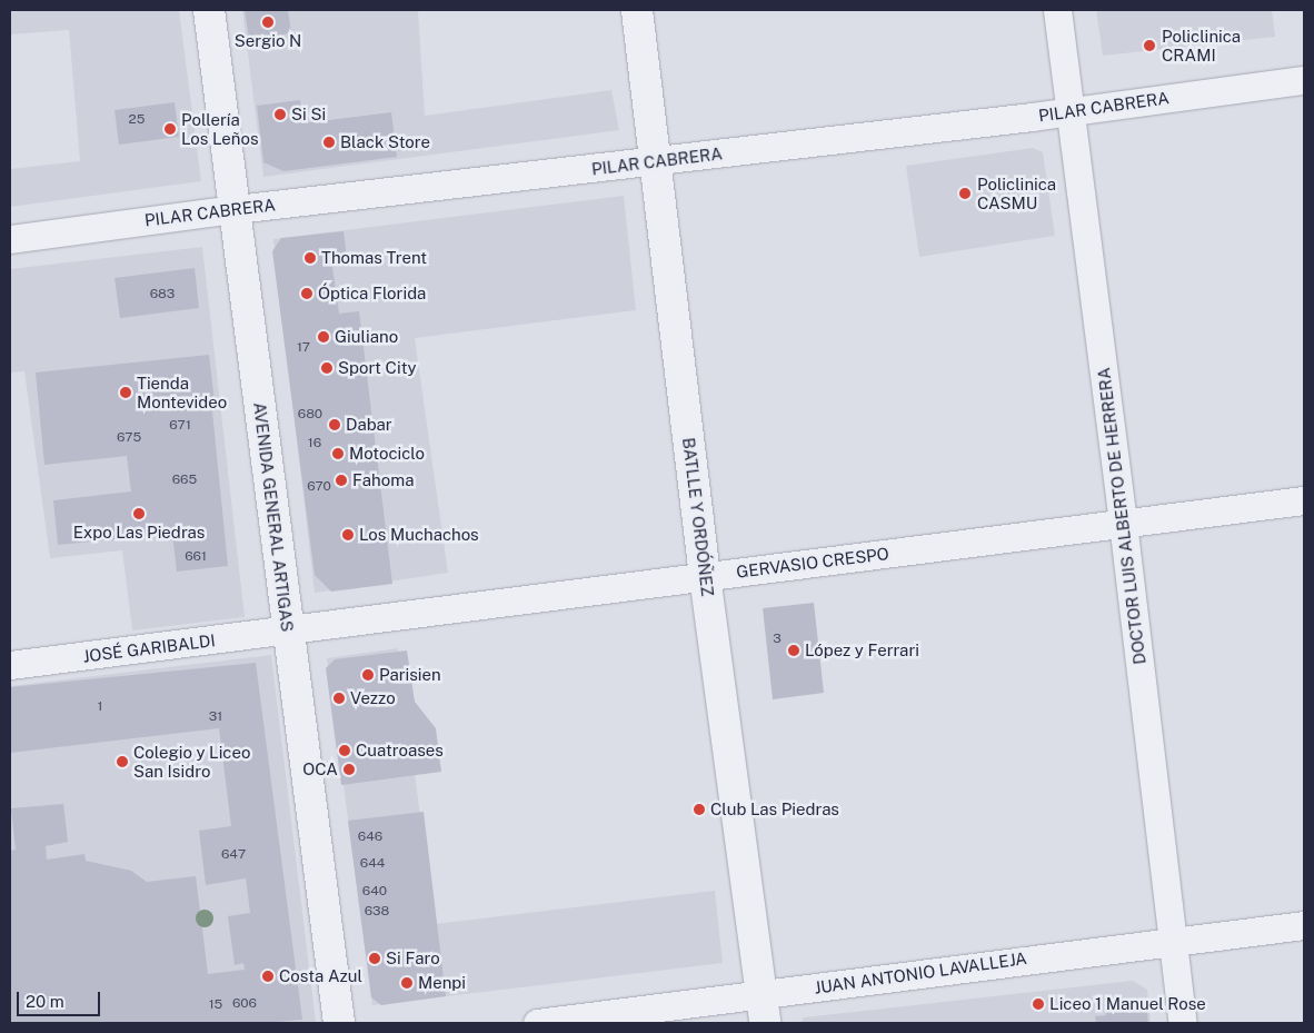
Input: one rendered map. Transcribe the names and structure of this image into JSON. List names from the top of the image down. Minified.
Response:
{"streets":{"street":["PILAR CABRERA","DOCTOR LUIS ALBERTO DE HERRERA","AVENIDA GENERAL ARTIGAS","BATLLE Y ORDÓÑEZ","GERVASIO CRESPO","JOSÉ GARIBALDI","JUAN ANTONIO LAVALLEJA"]},"crossings":[["PILAR CABRERA","DOCTOR LUIS ALBERTO DE HERRERA"],["PILAR CABRERA","AVENIDA GENERAL ARTIGAS"],["PILAR CABRERA","BATLLE Y ORDÓÑEZ"],["DOCTOR LUIS ALBERTO DE HERRERA","GERVASIO CRESPO"],["DOCTOR LUIS ALBERTO DE HERRERA","JUAN ANTONIO LAVALLEJA"],["AVENIDA GENERAL ARTIGAS","GERVASIO CRESPO"],["AVENIDA GENERAL ARTIGAS","JOSÉ GARIBALDI"],["BATLLE Y ORDÓÑEZ","GERVASIO CRESPO"],["BATLLE Y ORDÓÑEZ","JUAN ANTONIO LAVALLEJA"],["GERVASIO CRESPO","JOSÉ GARIBALDI"]],"places":["Sergio N","Policlinica CRAMI","Si Si","Pollería Los Leños","Black Store","Policlinica CASMU","Thomas Trent","Óptica Florida","Giuliano","Sport City","Tienda Montevideo","Dabar","Motociclo","Fahoma","Expo Las Piedras","Los Muchachos","López y Ferrari","Parisien","Vezzo","Cuatroases","Colegio y Liceo San Isidro","OCA","Club Las Piedras","Si Faro","Costa Azul","Menpi","Liceo 1 Manuel Rose"],"house_numbers":["25","683","17","680","671","675","16","665","670","661","3","1","31","646","647","644","640","638","606","15"],"scale_bar":"20 m"}
